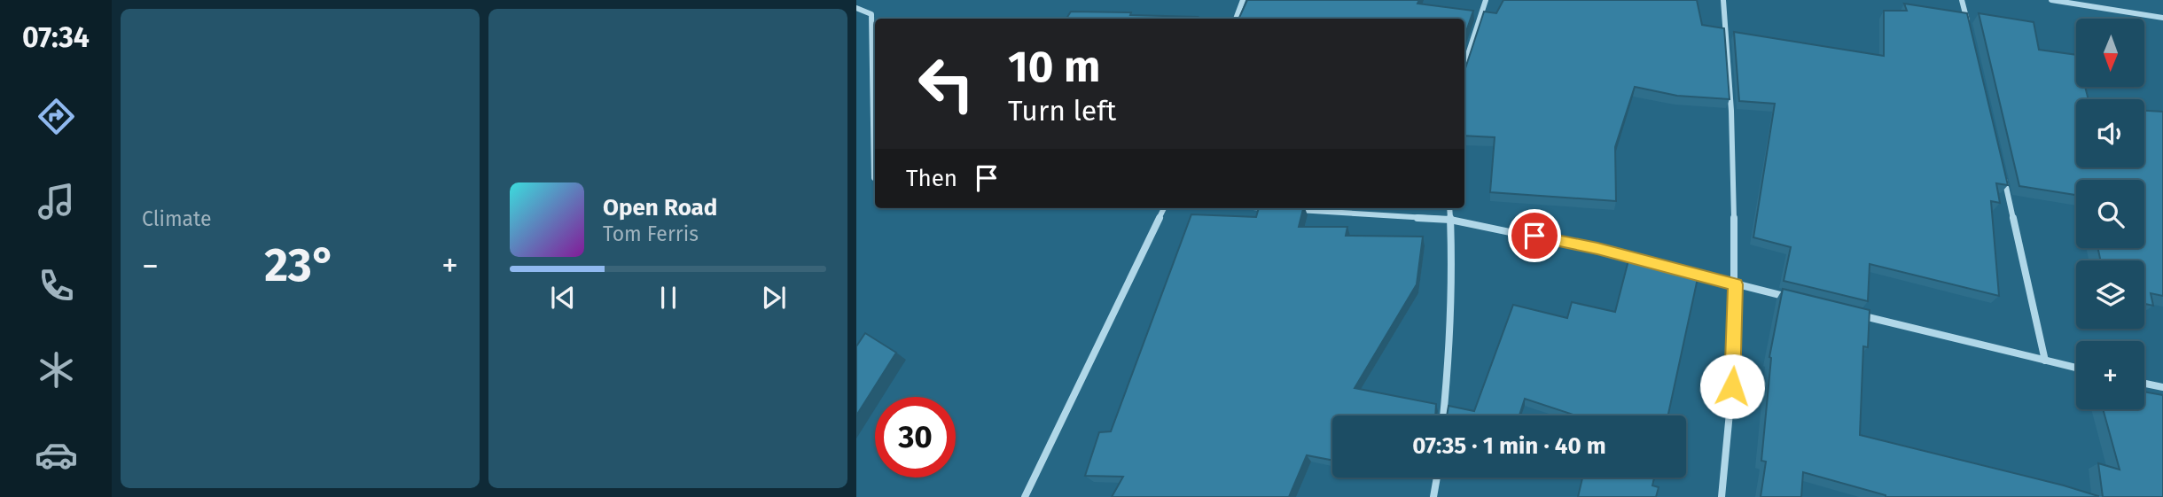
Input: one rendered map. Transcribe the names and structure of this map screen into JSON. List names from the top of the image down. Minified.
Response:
{"north":"bottom","page":{"tabs":"07:34","tile":"Climate","map_buttons":"+","turn":["10 m","Turn left"],"then":"Then","song":["Open Road","Tom Ferris"],"heat":["−","23°","+"],"limit":"30","trip":"07:35 · 1 min · 40 m"}}
